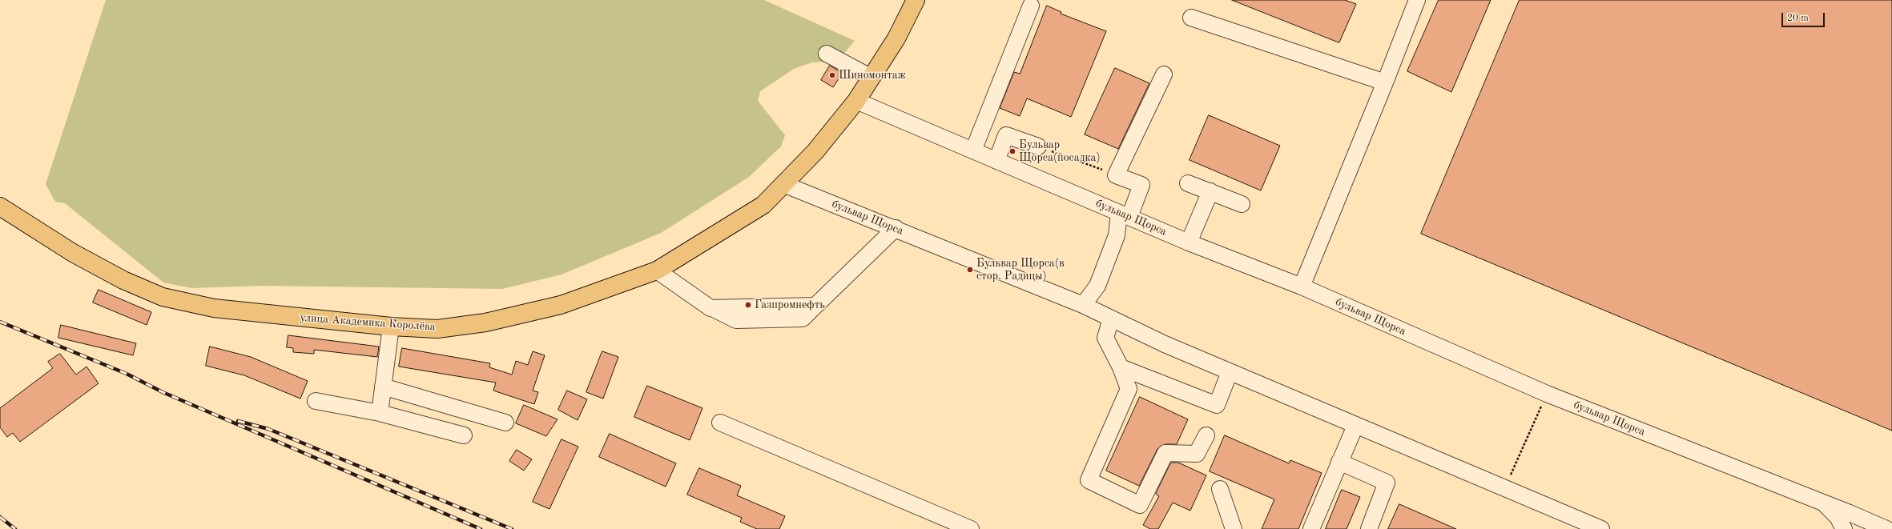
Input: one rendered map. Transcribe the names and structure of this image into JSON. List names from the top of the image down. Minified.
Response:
{"streets":{"main road":["улица Академика Королёва"],"street":["бульвар Щорса"]},"crossings":[["бульвар Щорса","улица Академика Королёва"]],"places":["Шиномонтаж","Бульвар Щорса(посадка)","Бульвар Щорса(в стор. Радицы)","Газпромнефть"],"scale_bar":"20 m"}
